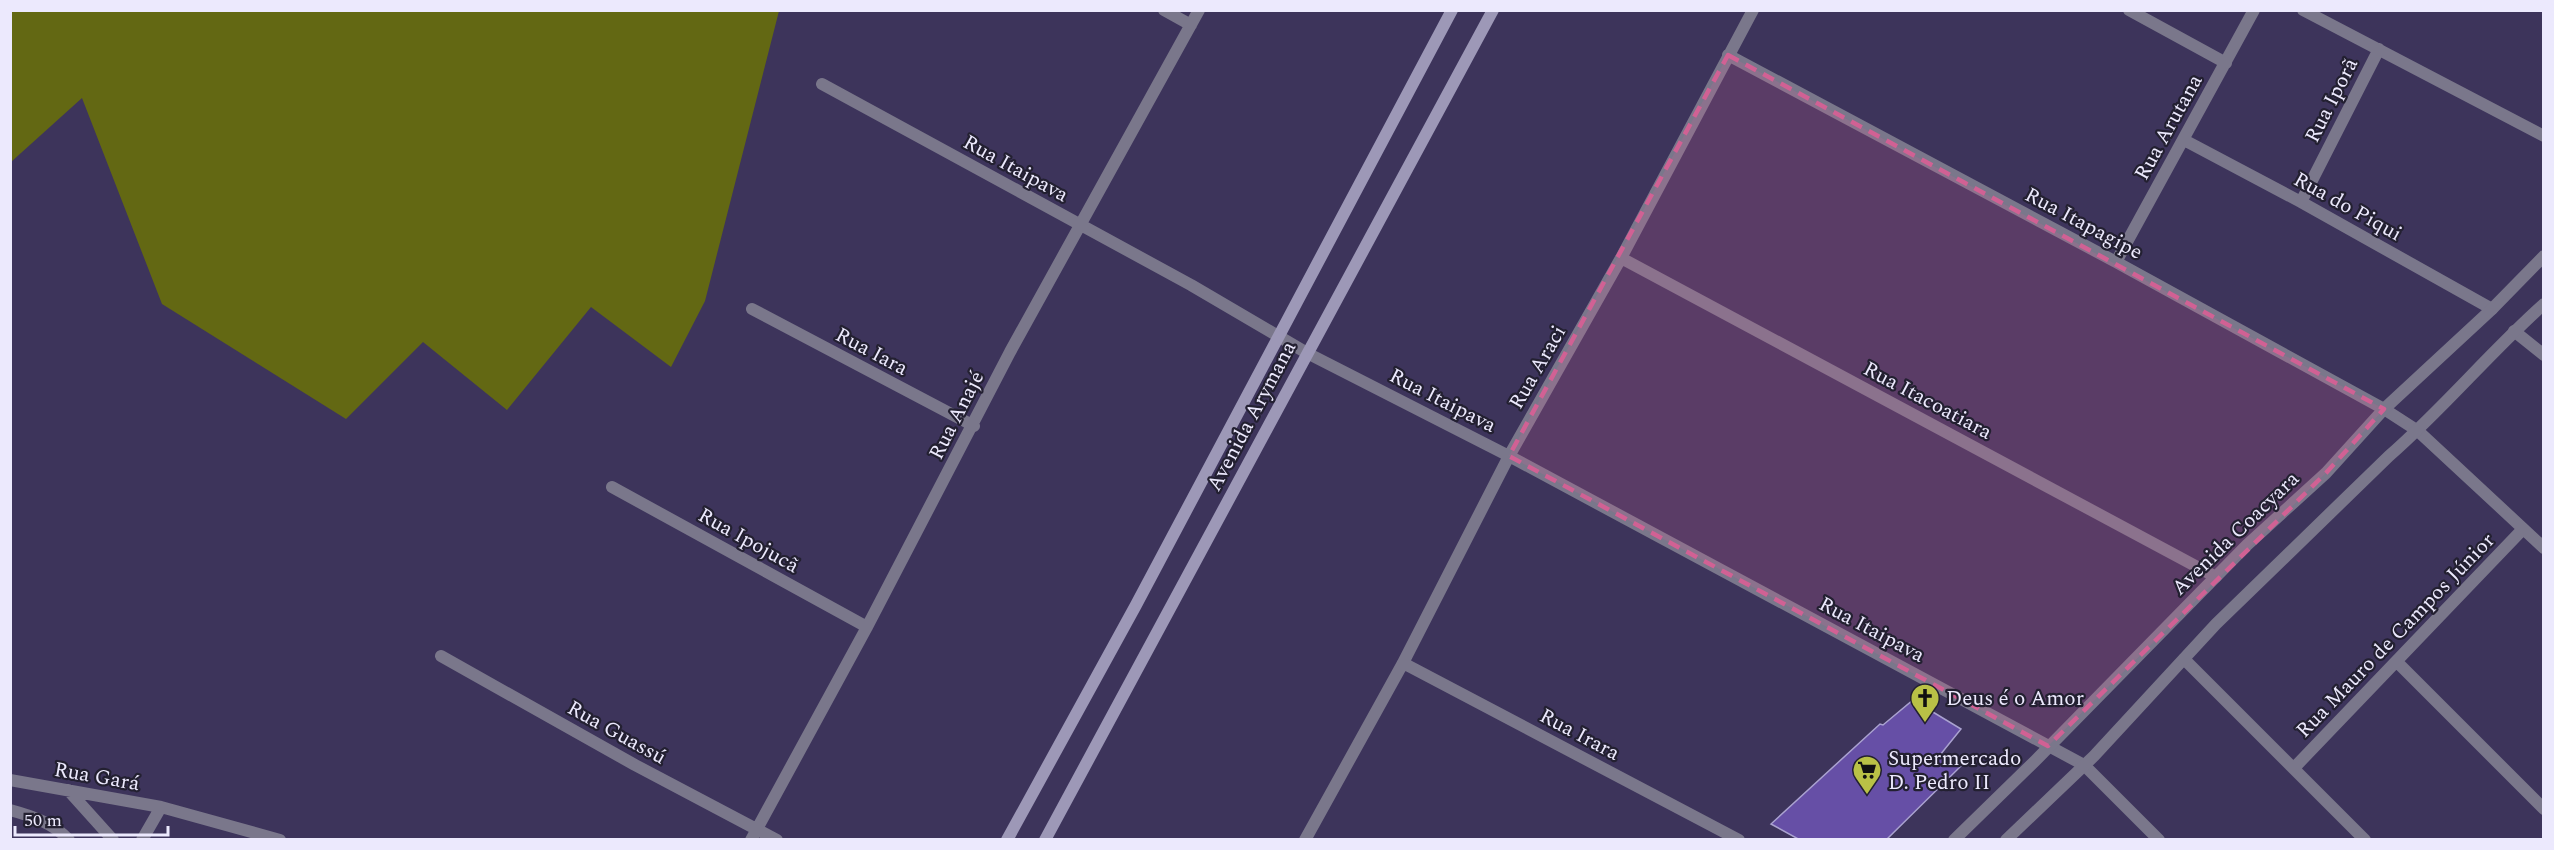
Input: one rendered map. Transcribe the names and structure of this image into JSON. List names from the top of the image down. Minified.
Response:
{"streets":{"main road":["Avenida Arymana"],"street":["Rua Iporã","Rua Arutana","Rua Itaipava","Rua do Piqui","Rua Itapagipe","Rua Iara","Rua Araci","Rua Itacoatiara","Rua Anajé","Avenida Coacyara","Rua Ipojucã","Rua Mauro de Campos Júnior","Rua Guassú","Rua Irara","Rua Gará"]},"crossings":[["Rua Iporã","Rua do Piqui"],["Rua Arutana","Rua do Piqui"],["Rua Arutana","Rua Itapagipe"],["Rua Itaipava","Rua Araci"],["Rua Itaipava","Rua Anajé"],["Rua Itaipava","Avenida Arymana"],["Rua Itaipava","Avenida Coacyara"],["Rua do Piqui","Avenida Coacyara"],["Rua Itapagipe","Rua Araci"],["Rua Itapagipe","Avenida Coacyara"],["Rua Itapagipe","Rua Mauro de Campos Júnior"],["Rua Iara","Rua Anajé"],["Rua Araci","Rua Itacoatiara"],["Rua Araci","Rua Irara"],["Rua Itacoatiara","Avenida Coacyara"],["Rua Anajé","Rua Ipojucã"],["Rua Anajé","Rua Guassú"]],"places":{"church":["Deus é o Amor"],"supermarket":["Supermercado D. Pedro II"]},"scale_bar":"50 m"}
